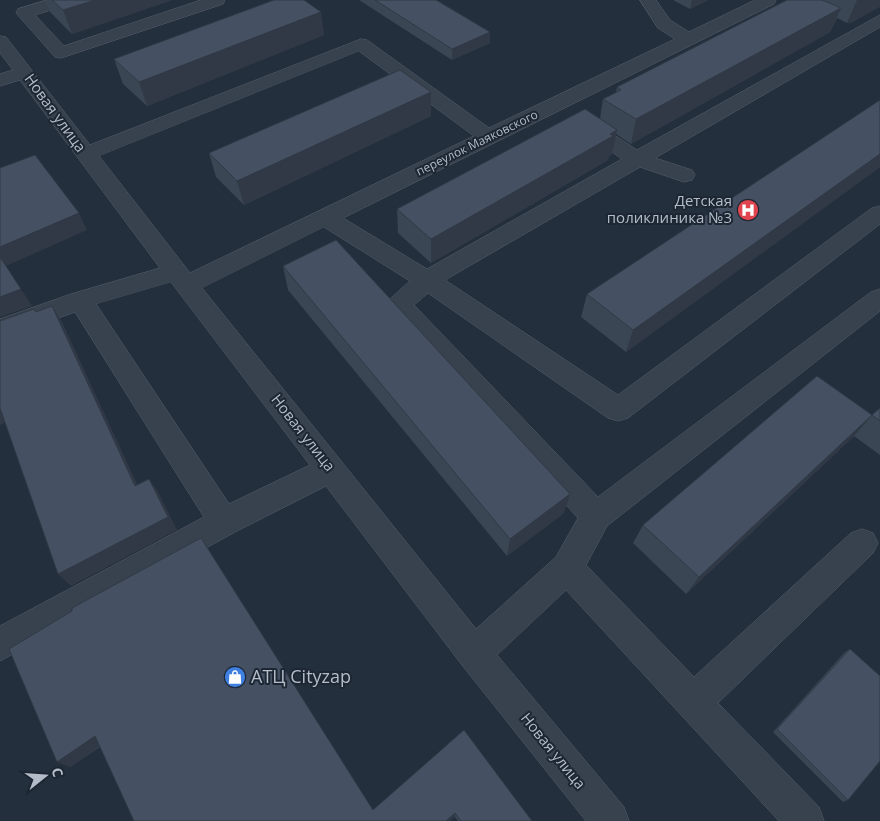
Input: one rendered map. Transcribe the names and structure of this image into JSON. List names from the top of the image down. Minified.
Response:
{"streets":{"street":["Новая улица","переулок Маяковского"]},"crossings":[["Новая улица","переулок Маяковского"]],"places":{"hospital":["Детская поликлиника №3"],"shop":["АТЦ Cityzap"]},"north":"right"}
